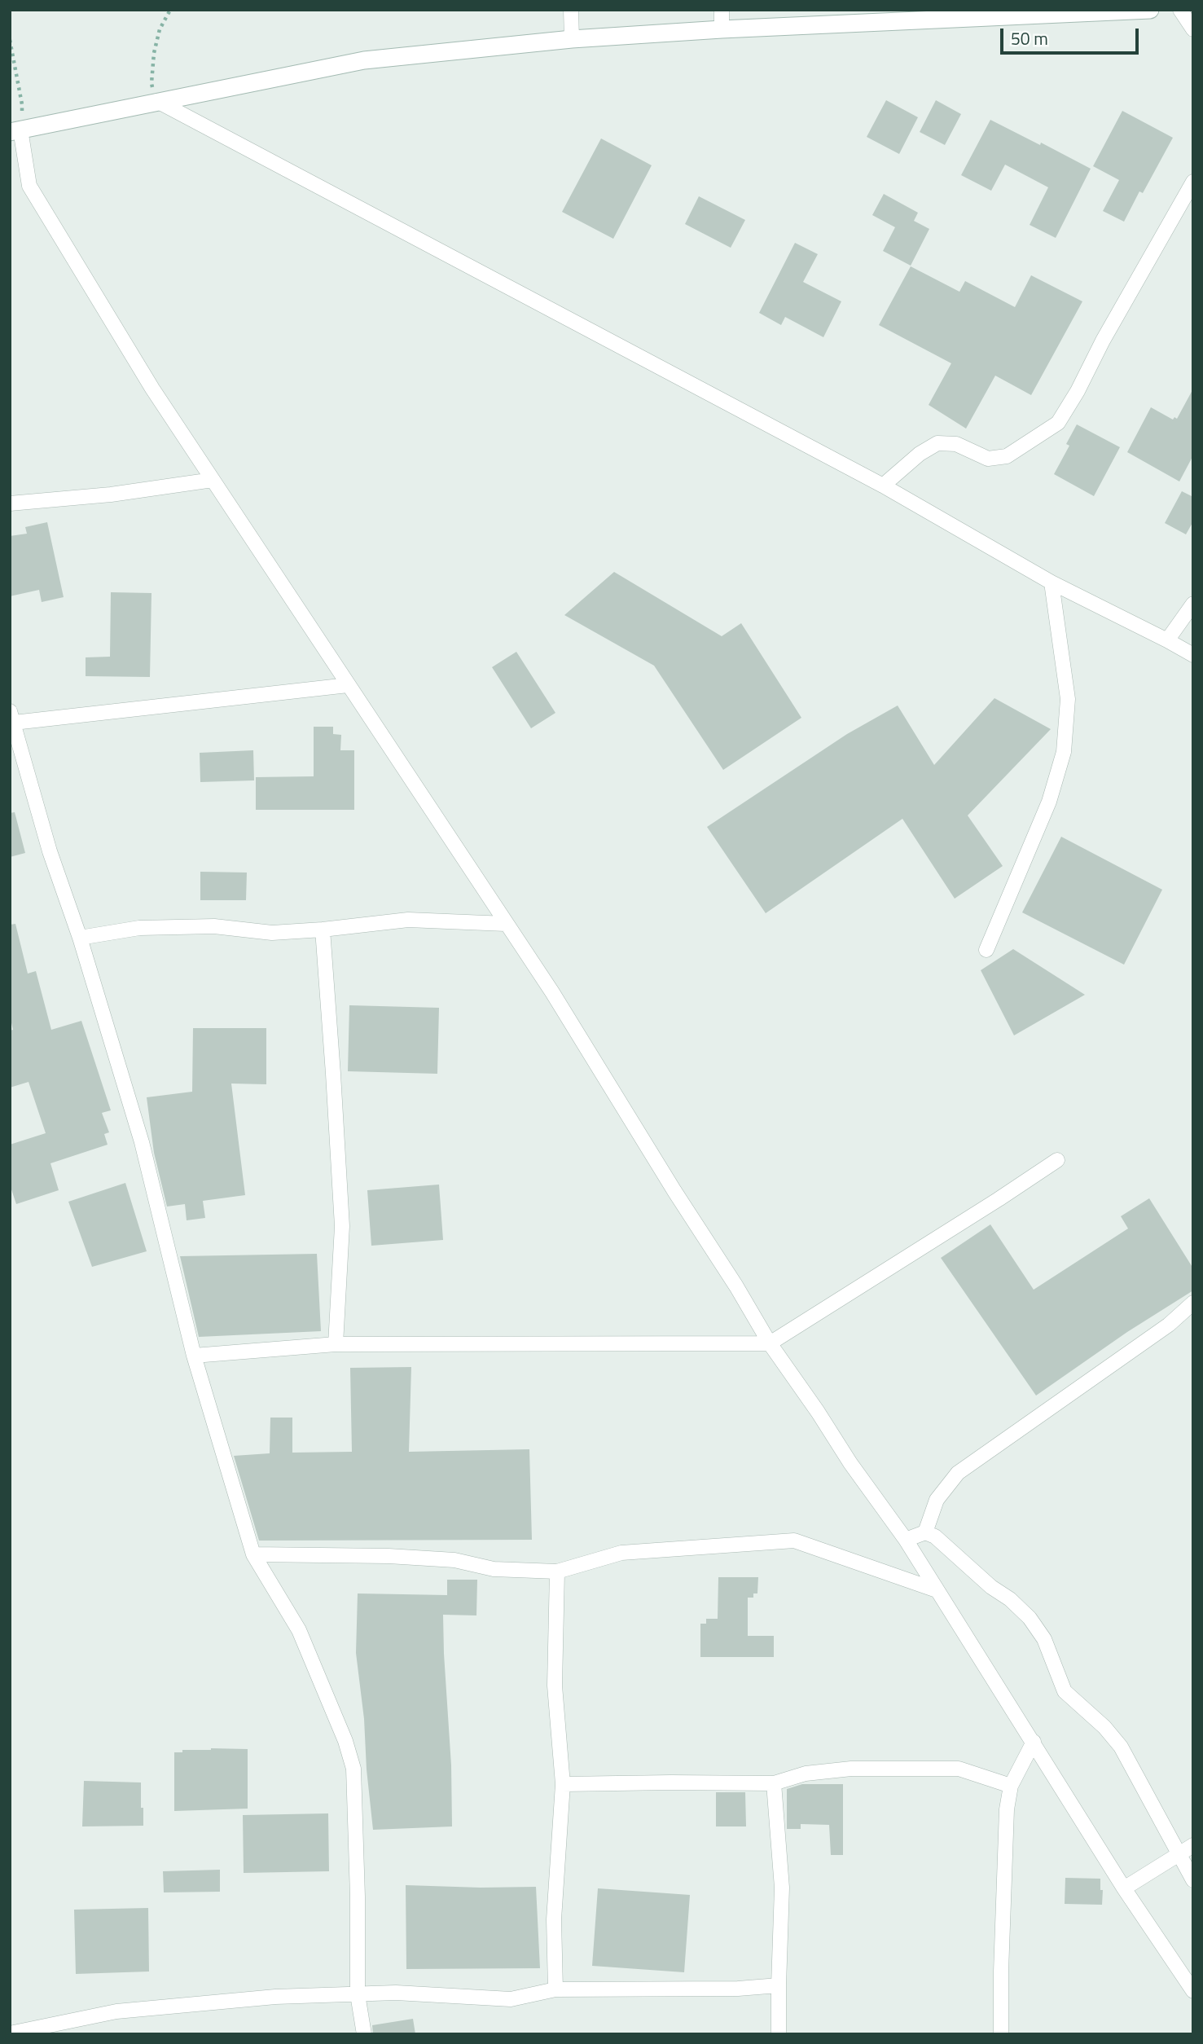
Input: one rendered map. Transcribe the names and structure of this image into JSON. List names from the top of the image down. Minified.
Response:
{"scale_bar":"50 m"}
